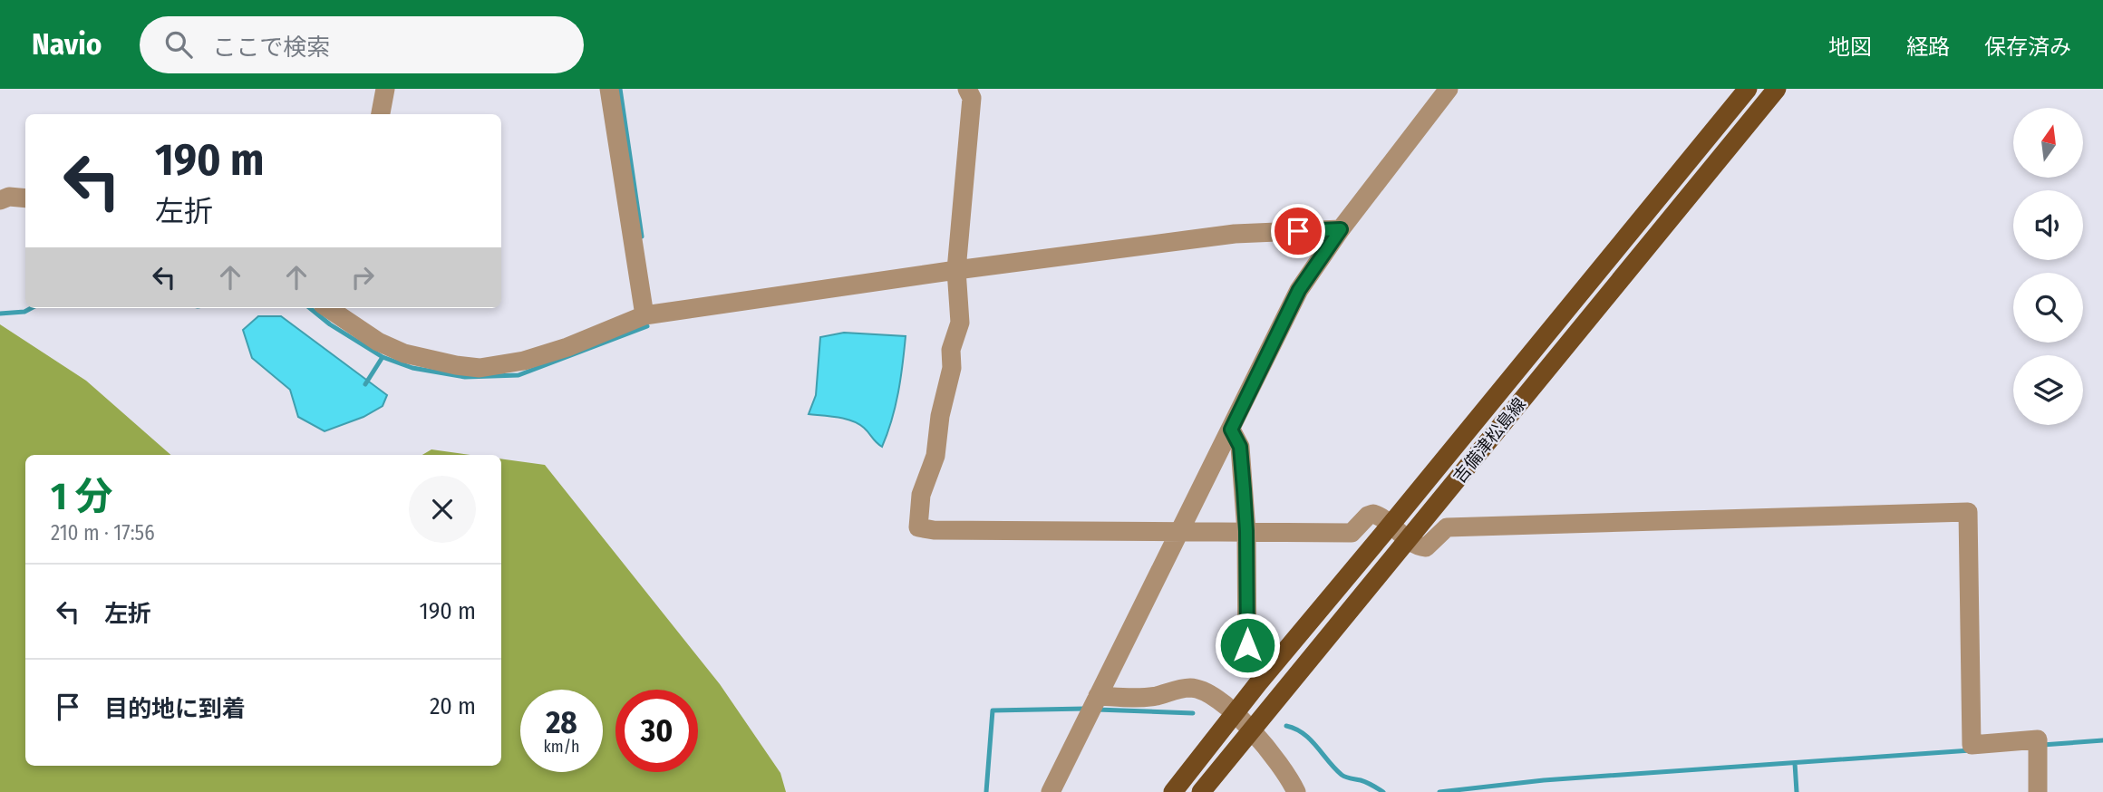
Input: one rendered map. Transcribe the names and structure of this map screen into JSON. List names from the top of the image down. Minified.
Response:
{"streets":{"main road":["吉備津松島線"]},"north":"top","page":{"header":"Navio","search":"ここで検索","nav":["地図","経路","保存済み"],"turn":["190 m","左折"],"heading":["1 分","210 m · 17:56"],"list":[{"name":"左折","value":"190 m"},{"name":"目的地に到着","value":"20 m"}],"speed":"28 km/h","limit":"30"}}
